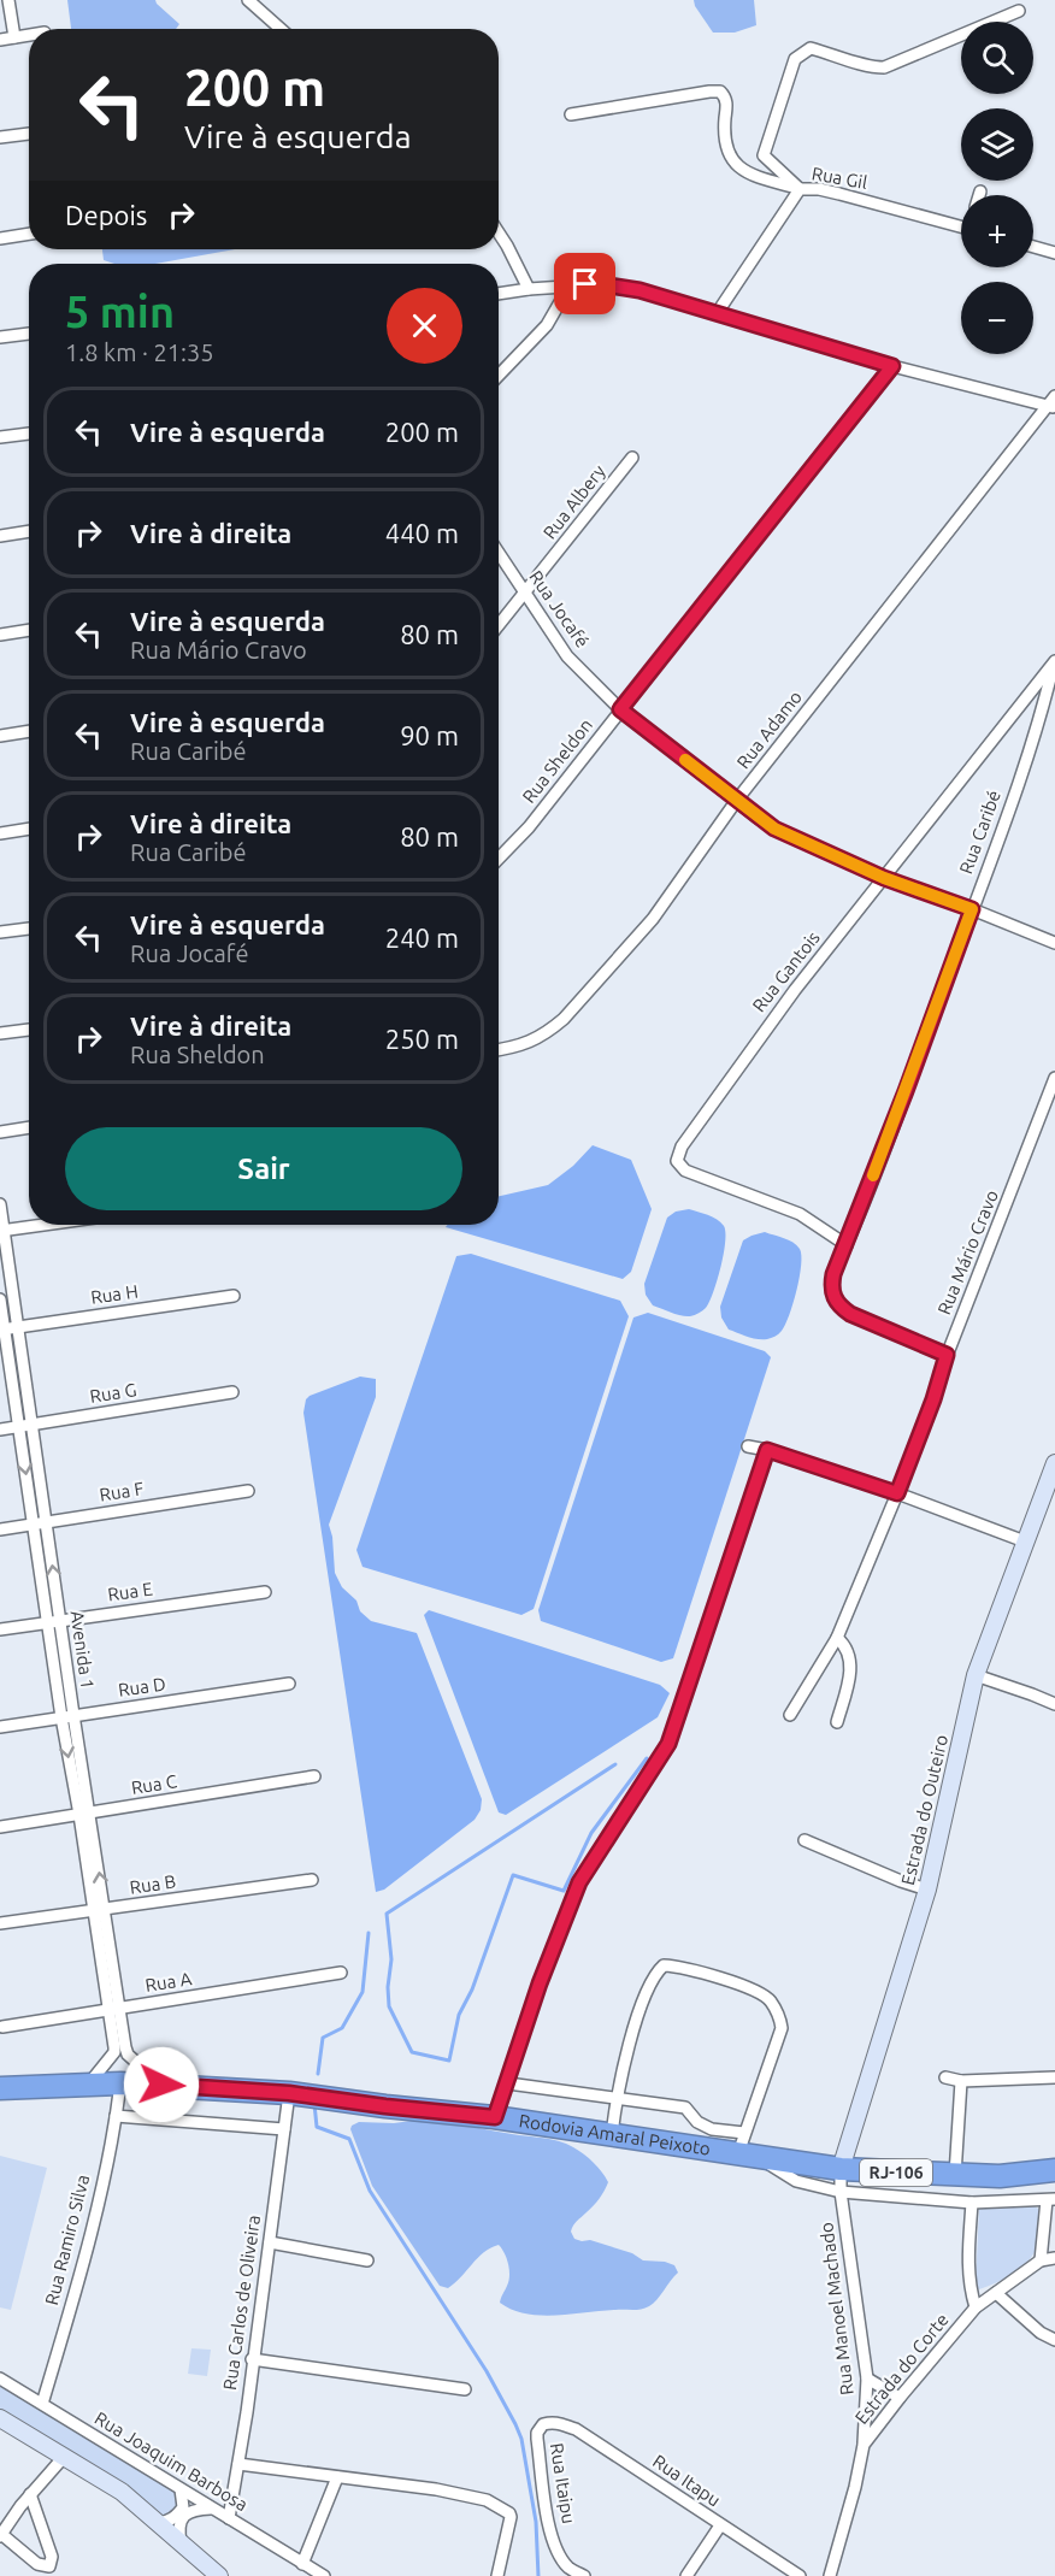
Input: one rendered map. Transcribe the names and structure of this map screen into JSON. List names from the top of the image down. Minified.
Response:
{"streets":{"highway":["Rodovia Amaral Peixoto","RJ-106"],"street":["Rua Gil","Rua Albery","Rua Jocafé","Rua Adamo","Rua Sheldon","Rua Caribé","Rua Gantois","Rua Mário Cravo","Rua H","Rua G","Rua F","Rua E","Avenida 1","Rua D","Rua C","Estrada do Outeiro","Rua B","Rua A","Rua Ramiro Silva","Rua Carlos de Oliveira","Rua Manoel Machado","Estrada do Corte","Rua Joaquim Barbosa","Rua Itapu","Rua Itaipu"]},"crossings":[["Rua Albery","Rua Jocafé"],["Rua Jocafé","Rua Adamo"],["Rua Jocafé","Rua Sheldon"],["Rua Jocafé","Rua Caribé"],["Rua Jocafé","Rua Gantois"],["Rua Caribé","Rua Gantois"],["Rua Caribé","Rua Mário Cravo"],["Rua H","Avenida 1"],["Rua G","Avenida 1"],["Rua F","Avenida 1"],["Rua E","Avenida 1"],["Avenida 1","Rua D"],["Avenida 1","Rua C"],["Avenida 1","Rua B"],["Avenida 1","Rua A"],["Avenida 1","Rodovia Amaral Peixoto"],["Estrada do Outeiro","Rodovia Amaral Peixoto"],["Estrada do Outeiro","Rua Manoel Machado"],["Rodovia Amaral Peixoto","Rua Ramiro Silva"],["Rodovia Amaral Peixoto","Rua Carlos de Oliveira"],["Rodovia Amaral Peixoto","Rua Manoel Machado"],["Rua Ramiro Silva","Rua Joaquim Barbosa"],["Rua Carlos de Oliveira","Rua Joaquim Barbosa"],["Rua Manoel Machado","Estrada do Corte"],["Rua Itapu","Rua Itaipu"]],"page":{"map_buttons":["+","−"],"turn":["200 m","Vire à esquerda"],"then":"Depois","heading":["5 min","1.8 km · 21:35"],"list":[{"name":"Vire à esquerda","value":"200 m"},{"name":"Vire à direita","value":"440 m"},{"name":"Vire à esquerda","note":"Rua Mário Cravo","value":"80 m"},{"name":"Vire à esquerda","note":"Rua Caribé","value":"90 m"},{"name":"Vire à direita","note":"Rua Caribé","value":"80 m"},{"name":"Vire à esquerda","note":"Rua Jocafé","value":"240 m"},{"name":"Vire à direita","note":"Rua Sheldon","value":"250 m"}],"buttons":"Sair"}}
